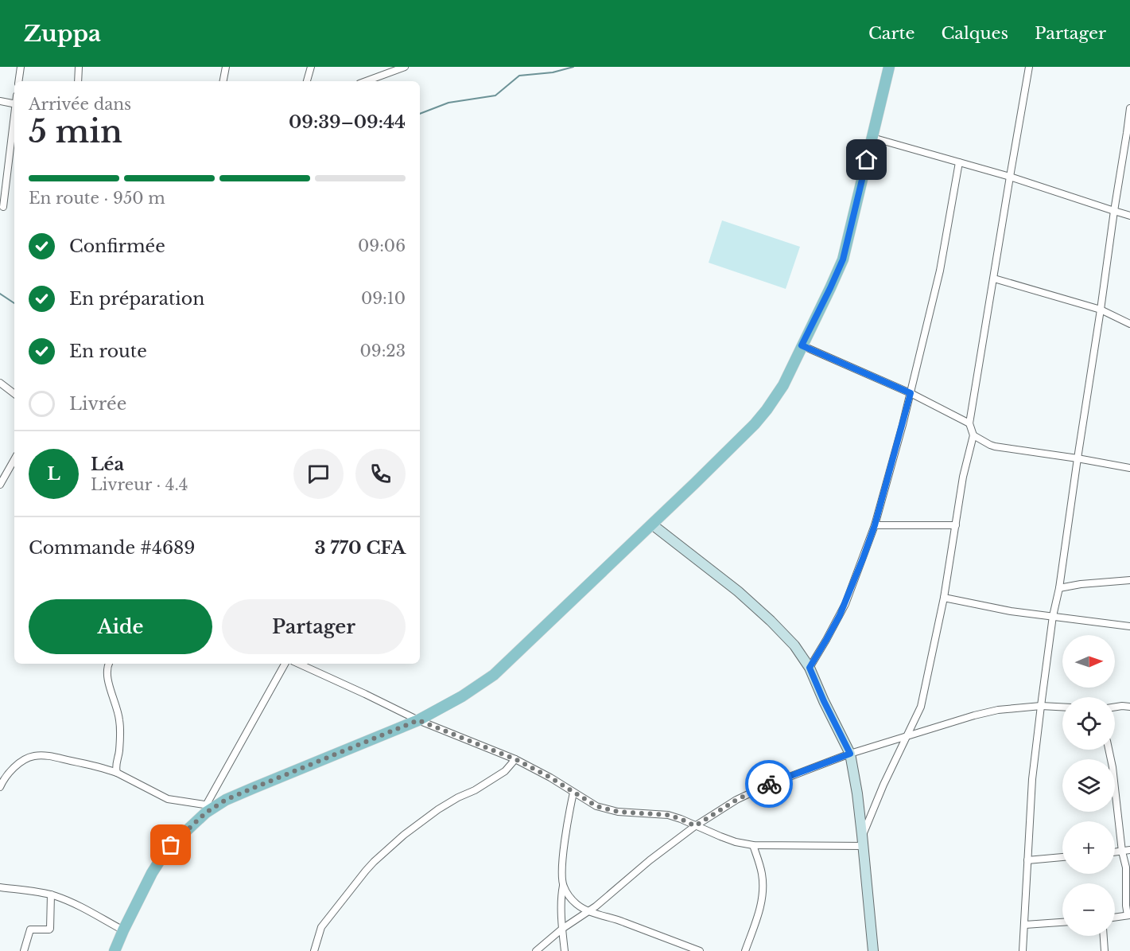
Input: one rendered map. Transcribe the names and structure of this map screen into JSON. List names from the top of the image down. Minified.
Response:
{"north":"right","page":{"header":"Zuppa","nav":["Carte","Calques","Partager"],"heading":["5 min","Arrivée dans","09:39–09:44"],"panel":["Léa","Livreur · 4.4","Commande #4689","3 770 CFA"],"bar":"En route · 950 m","list":[["Confirmée","09:06"],["En préparation","09:10"],["En route","09:23"],"Livrée"],"round":"L","buttons":["Aide","Partager"],"map_buttons":["+","−"]}}
